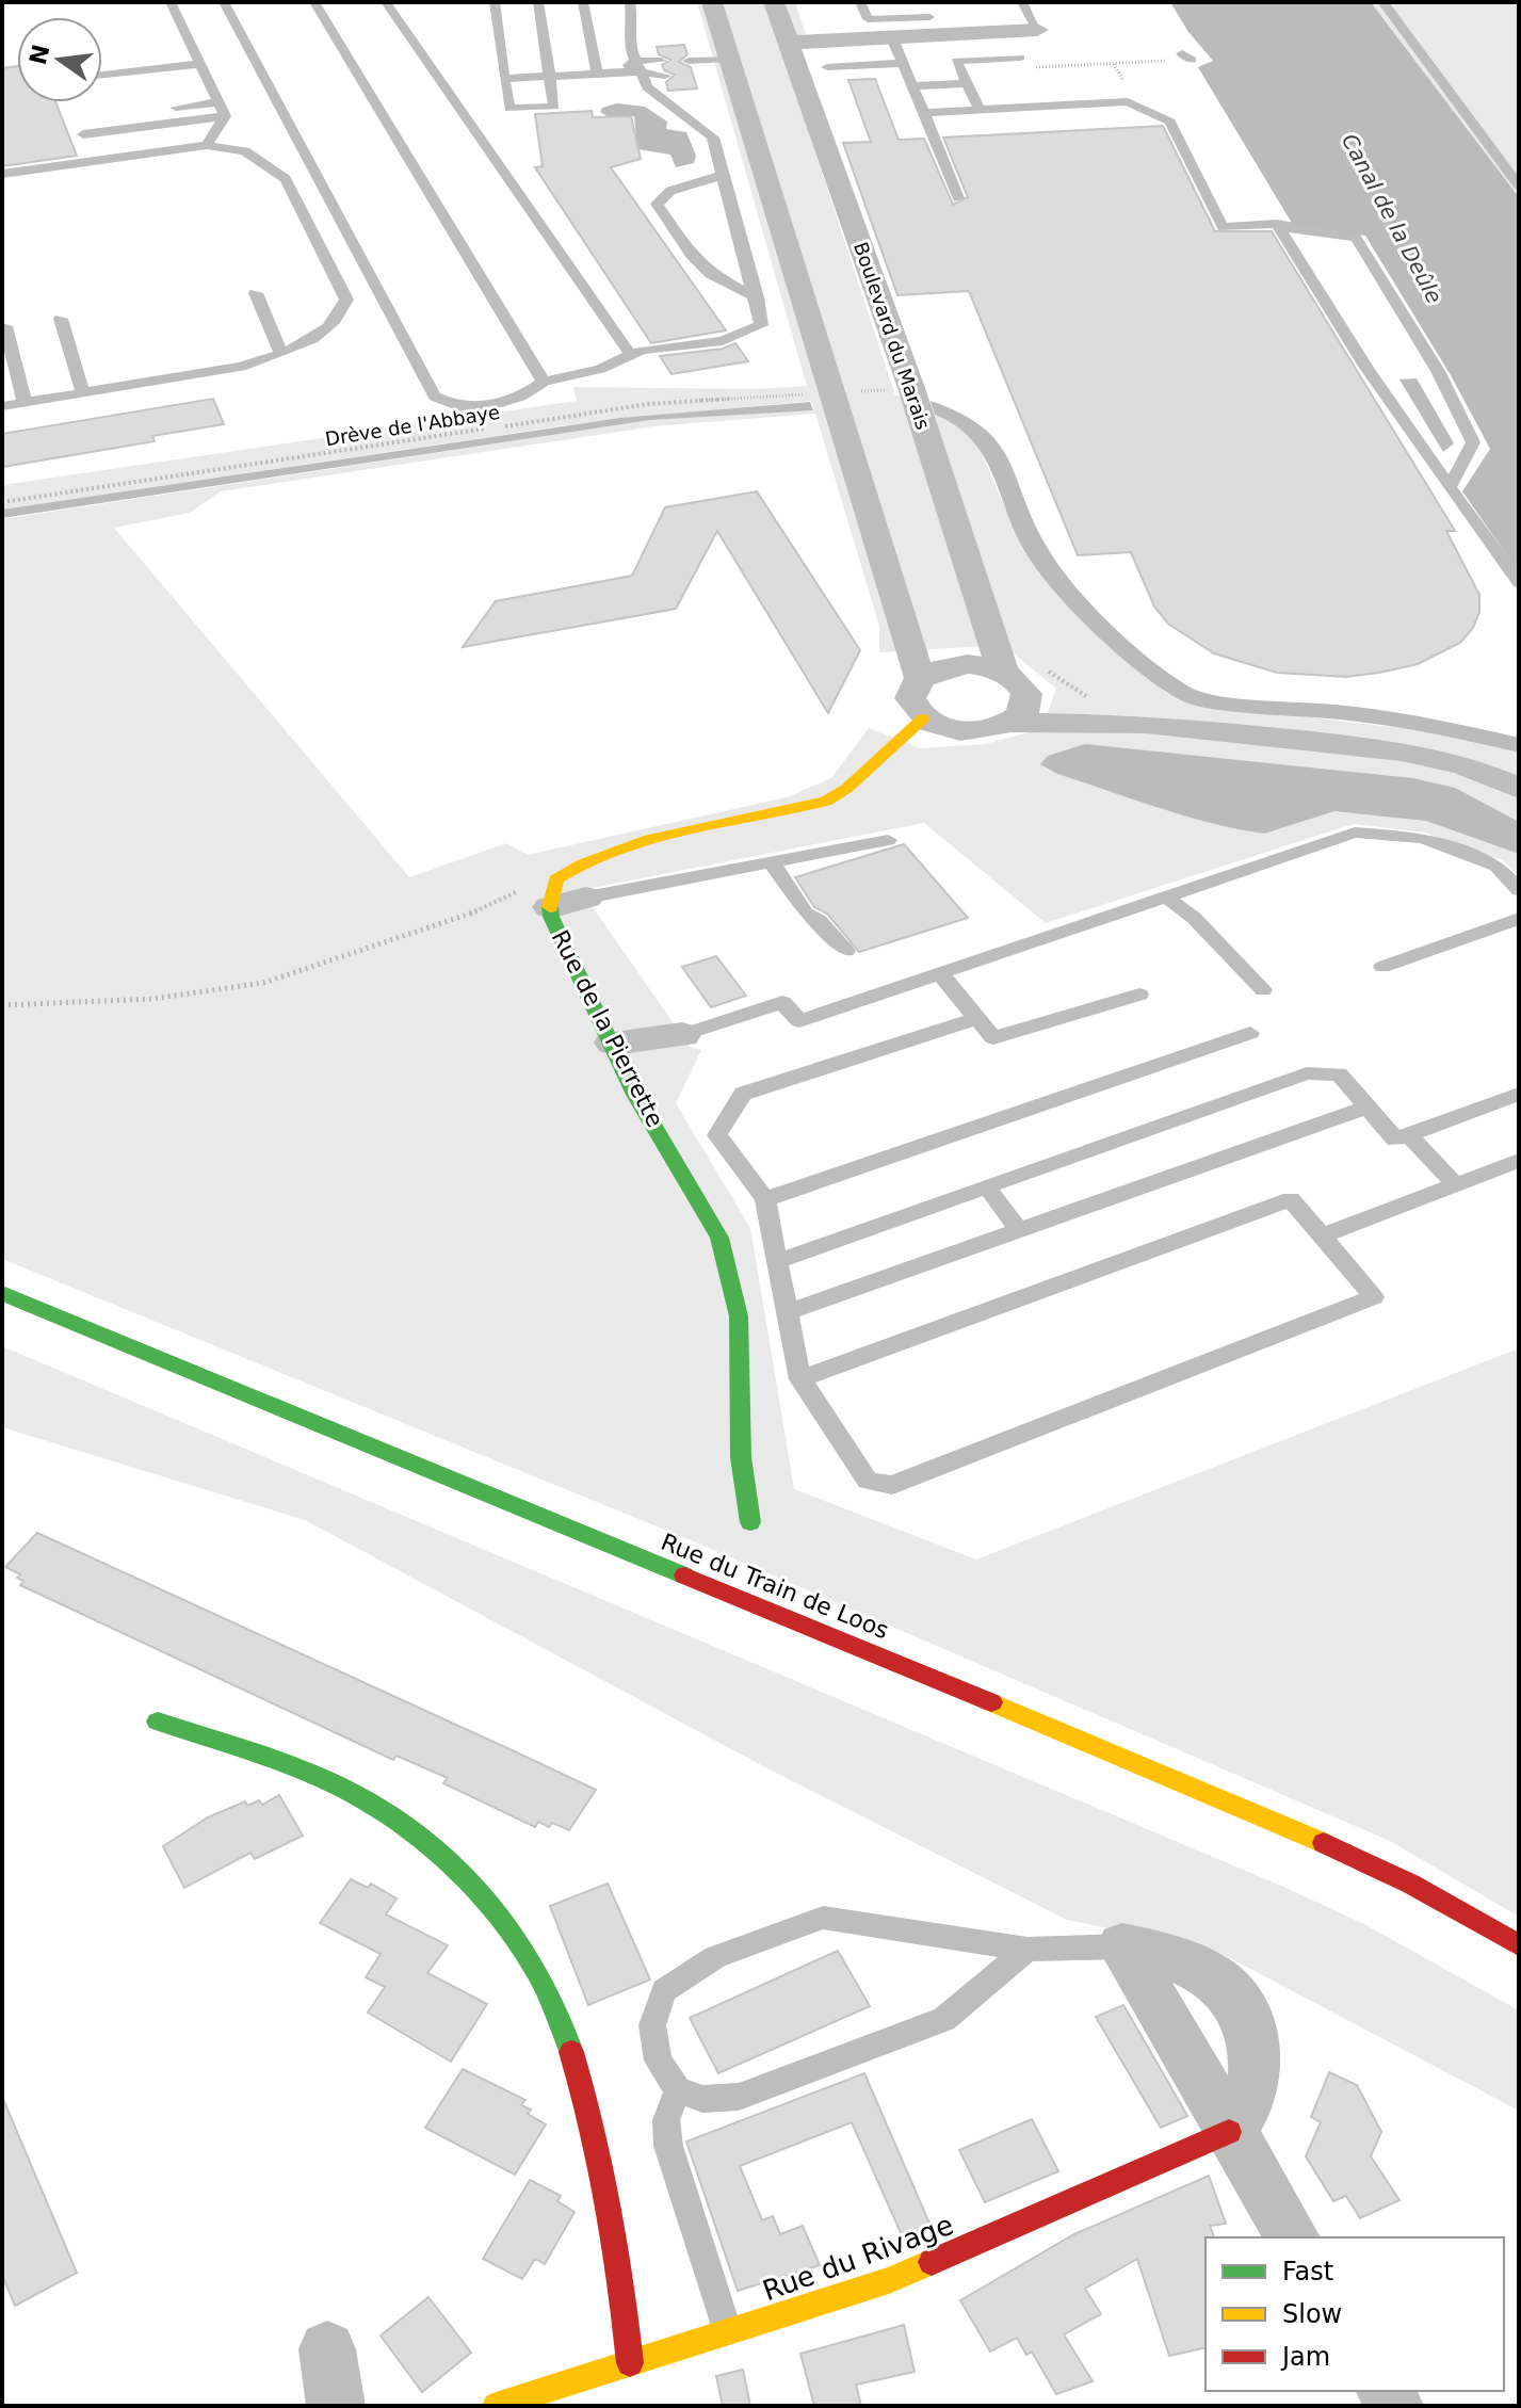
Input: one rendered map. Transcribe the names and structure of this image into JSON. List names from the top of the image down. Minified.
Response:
{"streets":{"street":["Boulevard du Marais","Rue de la Pierrette","Rue du Train de Loos","Rue du Rivage"],"path":["Drève de l'Abbaye"]},"crossings":[["Boulevard du Marais","Drève de l'Abbaye"]],"water":["Canal de la Deûle"],"legend":["Fast","Slow","Jam"],"north":"left"}
